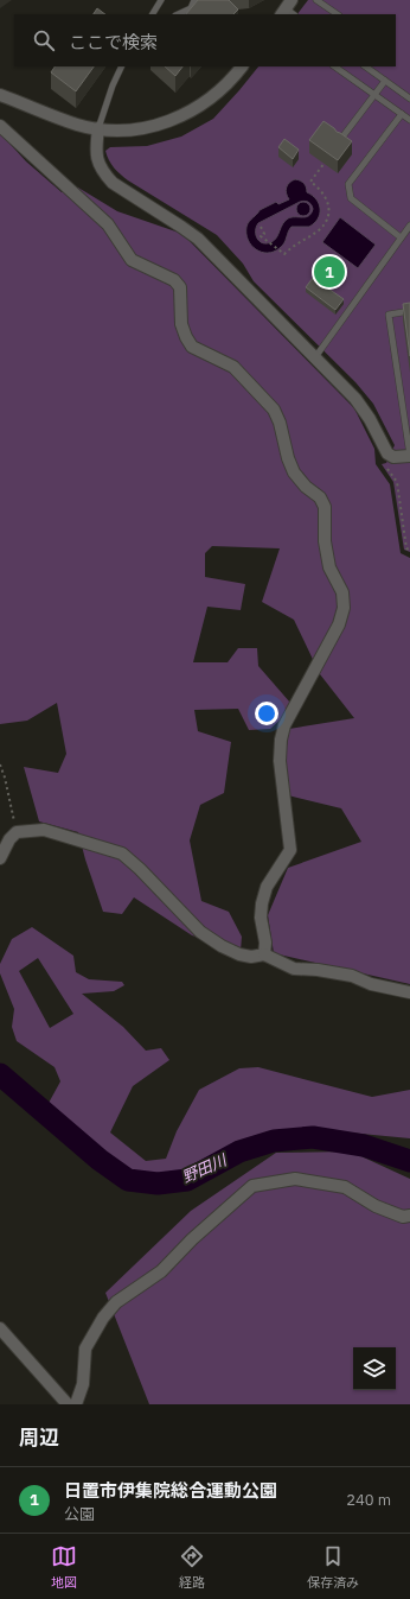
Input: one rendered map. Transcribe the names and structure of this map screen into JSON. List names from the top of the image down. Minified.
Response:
{"water":["野田川"],"page":{"search":"ここで検索","pins":"1","heading":"周辺","list":[{"mark":"1","name":"日置市伊集院総合運動公園","note":"公園","value":"240 m"}],"nav":["地図","経路","保存済み"]}}
